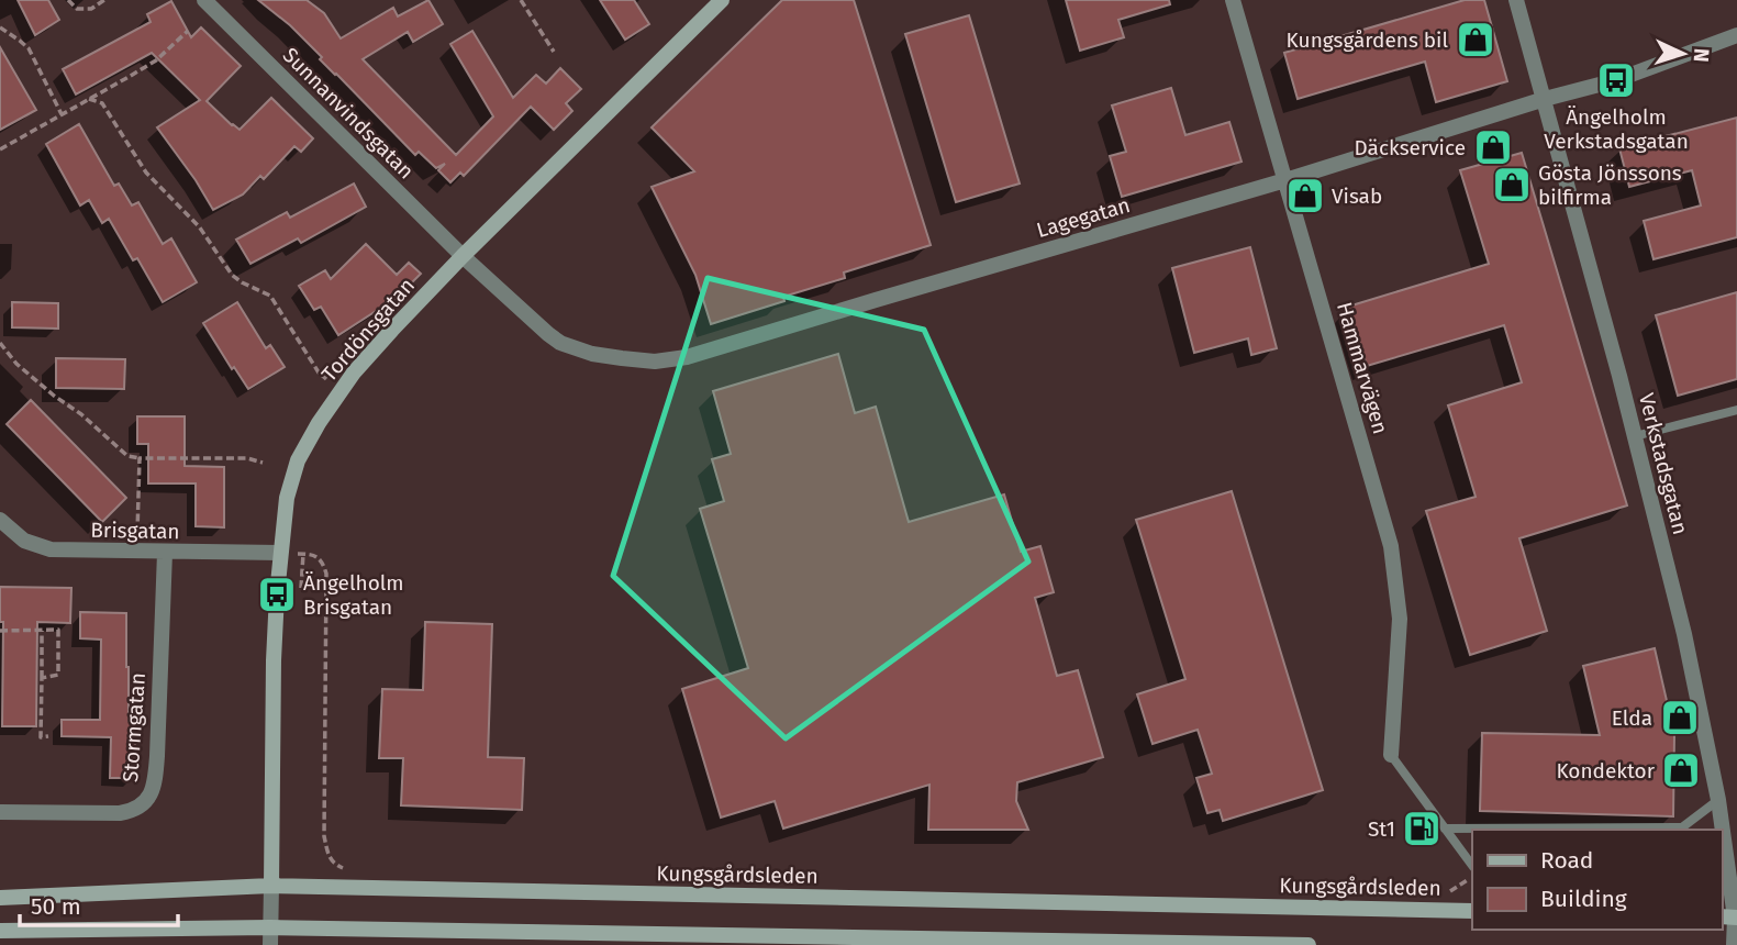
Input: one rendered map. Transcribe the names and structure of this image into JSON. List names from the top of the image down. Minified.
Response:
{"streets":{"main road":["Tordönsgatan","Kungsgårdsleden"],"street":["Sunnanvindsgatan","Lagegatan","Hammarvägen","Verkstadsgatan","Brisgatan","Stormgatan"]},"crossings":[["Sunnanvindsgatan","Lagegatan"],["Sunnanvindsgatan","Tordönsgatan"],["Lagegatan","Tordönsgatan"],["Lagegatan","Hammarvägen"],["Lagegatan","Verkstadsgatan"],["Tordönsgatan","Brisgatan"],["Tordönsgatan","Kungsgårdsleden"],["Brisgatan","Stormgatan"]],"places":{"shop":["Kungsgårdens bil","Däckservice","Gösta Jönssons bilfirma","Visab","Elda","Kondektor"],"bus stop":["Ängelholm Verkstadsgatan","Ängelholm Brisgatan"],"fuel station":["St1"]},"legend":["Road","Building"],"scale_bar":"50 m","north":"right"}
